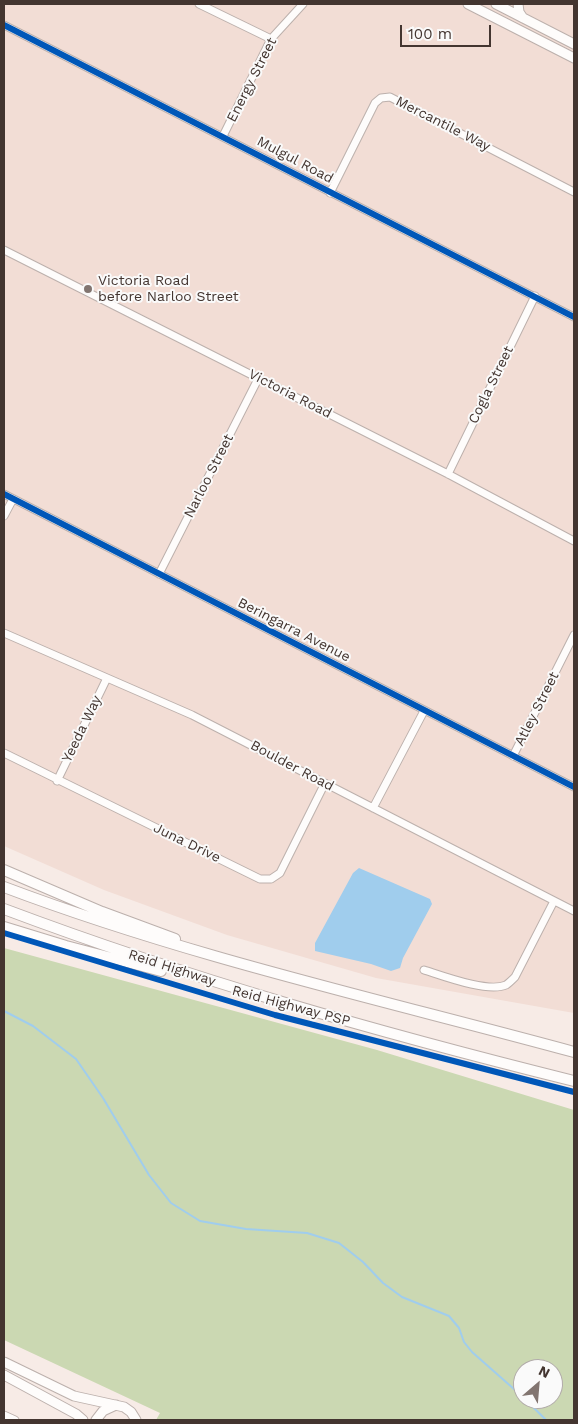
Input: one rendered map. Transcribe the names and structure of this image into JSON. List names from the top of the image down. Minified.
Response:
{"streets":{"highway":["Reid Highway"],"street":["Energy Street","Mercantile Way","Mulgul Road","Cogla Street","Victoria Road","Narloo Street","Beringarra Avenue","Atley Street","Yeeda Way","Boulder Road","Juna Drive"],"cycle path":["Reid Highway PSP"]},"crossings":[["Energy Street","Mulgul Road"],["Mercantile Way","Mulgul Road"],["Mulgul Road","Cogla Street"],["Cogla Street","Victoria Road"],["Victoria Road","Narloo Street"],["Narloo Street","Beringarra Avenue"],["Beringarra Avenue","Atley Street"],["Yeeda Way","Boulder Road"],["Yeeda Way","Juna Drive"],["Boulder Road","Juna Drive"]],"places":["Victoria Road before Narloo Street"],"scale_bar":"100 m","north":"top right"}
